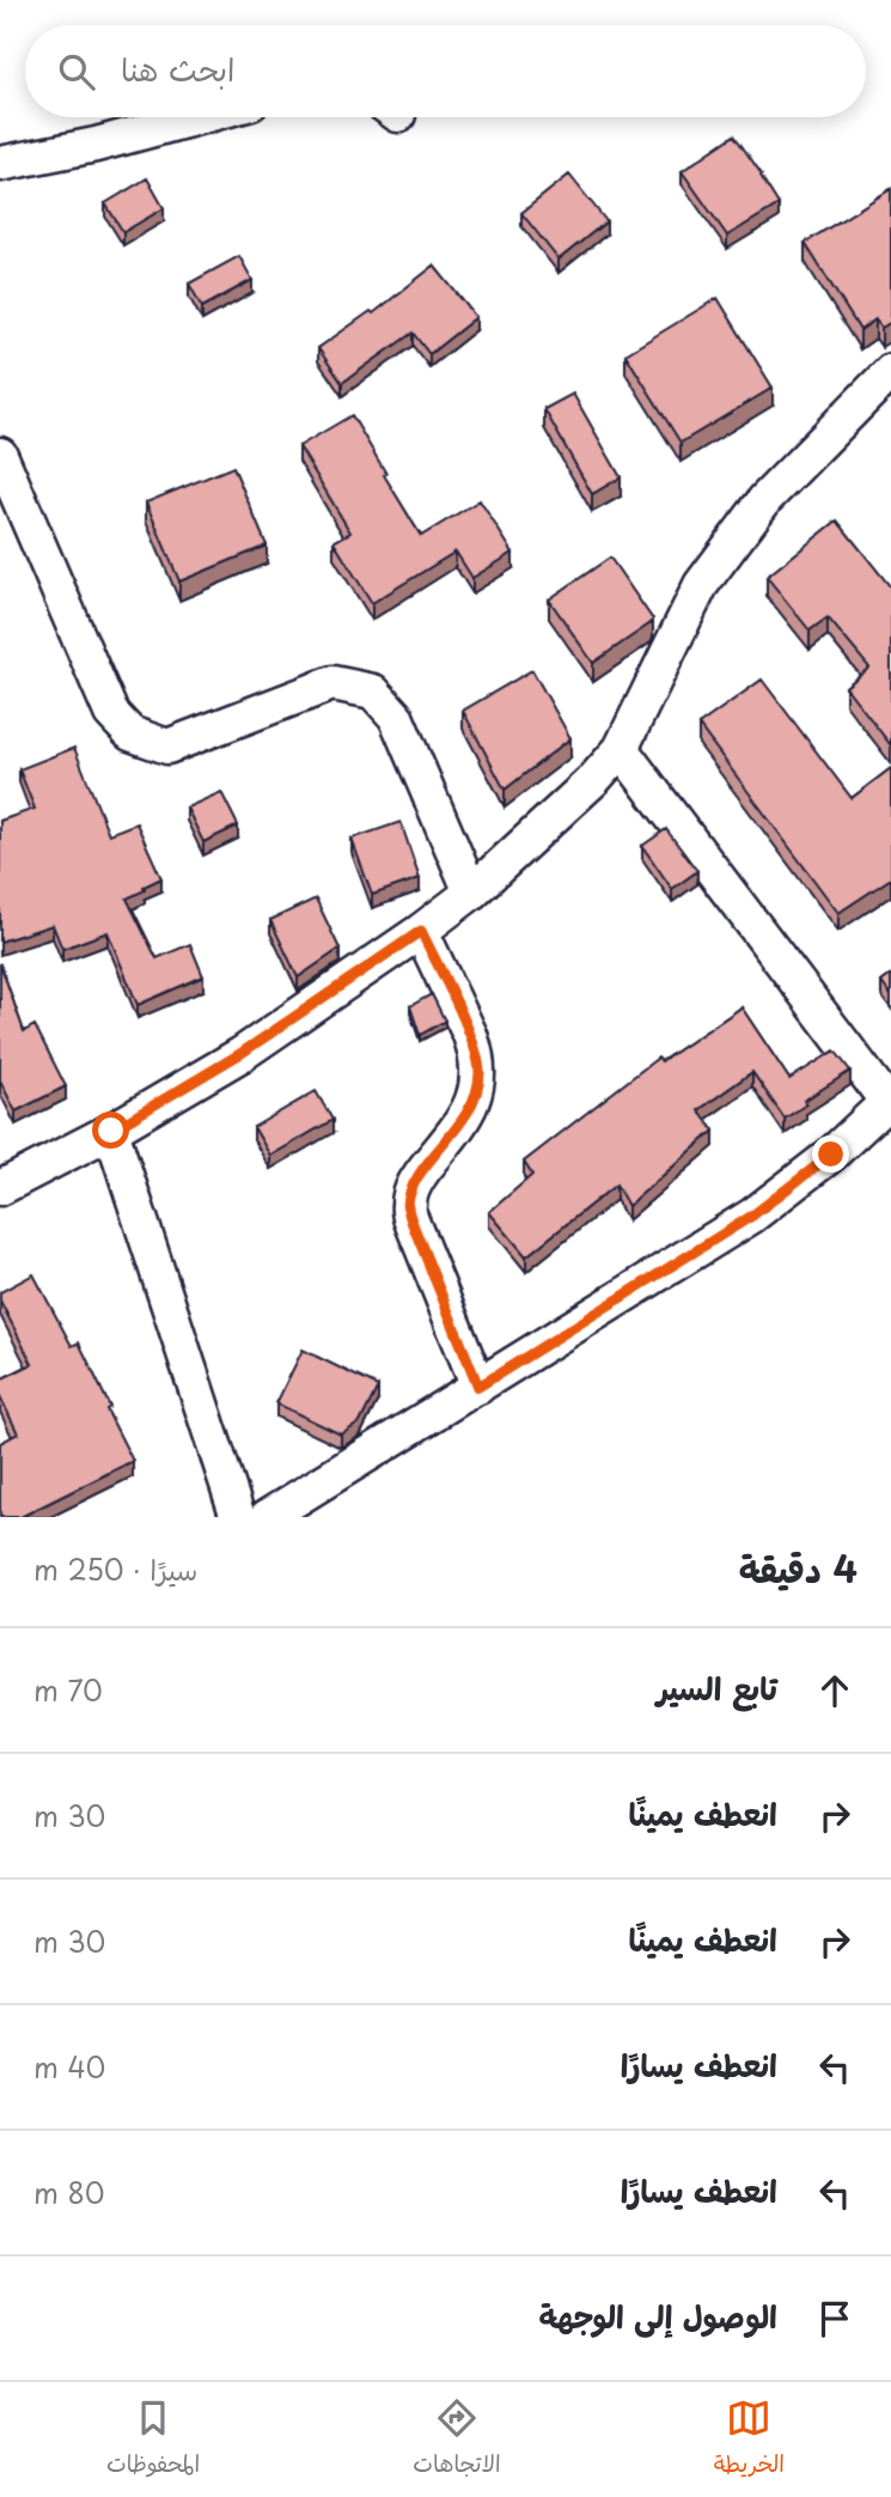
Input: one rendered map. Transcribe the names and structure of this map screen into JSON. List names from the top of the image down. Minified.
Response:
{"page":{"search":"ابحث هنا","heading":["4 دقيقة","سيرًا · 250 m"],"list":[["تابع السير","70 m"],["انعطف يمينًا","30 m"],["انعطف يمينًا","30 m"],["انعطف يسارًا","40 m"],["انعطف يسارًا","80 m"],"الوصول إلى الوجهة"],"nav":["الخريطة","الاتجاهات","المحفوظات"]}}
